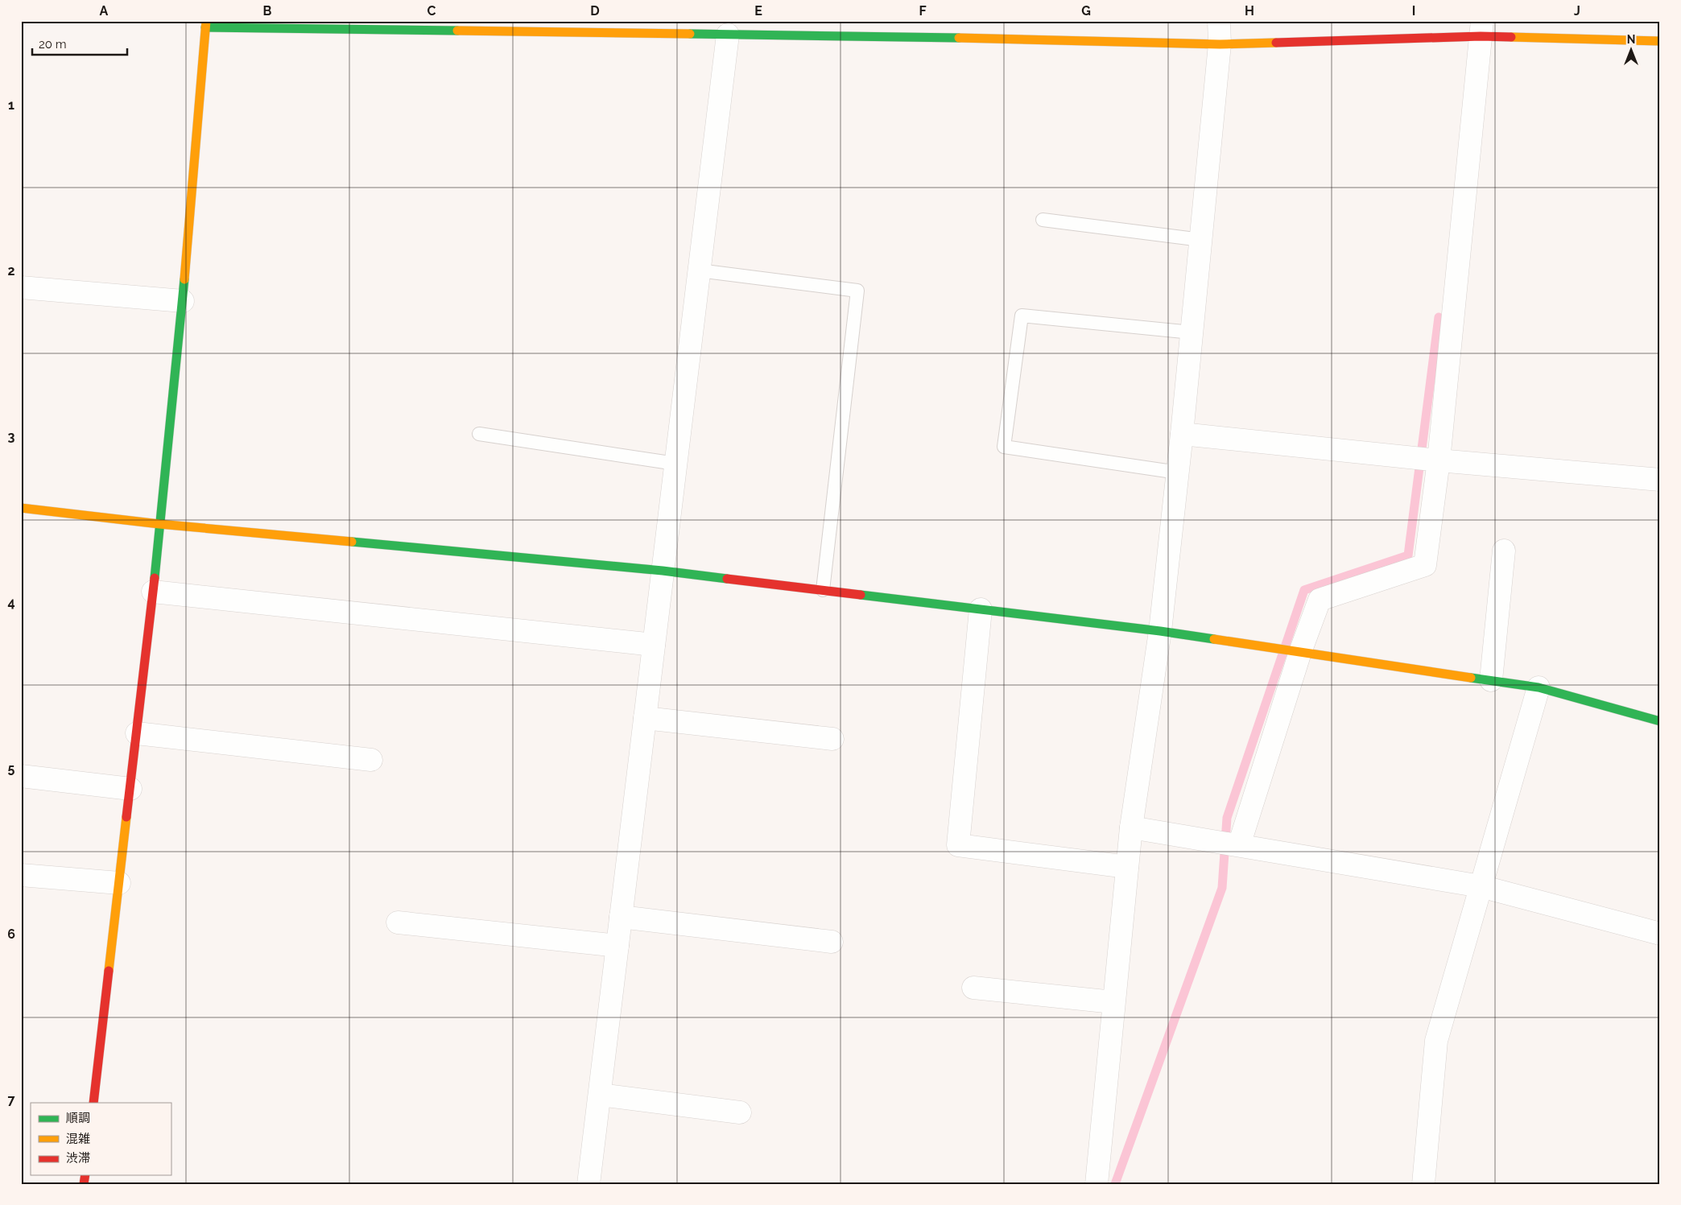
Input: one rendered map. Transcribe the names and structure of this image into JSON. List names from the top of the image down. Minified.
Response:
{"legend":["順調","混雑","渋滞"],"scale_bar":"20 m","north":"top","grid":{"columns":["A","B","C","D","E","F","G","H","I","J"],"rows":["1","2","3","4","5","6","7"]}}
